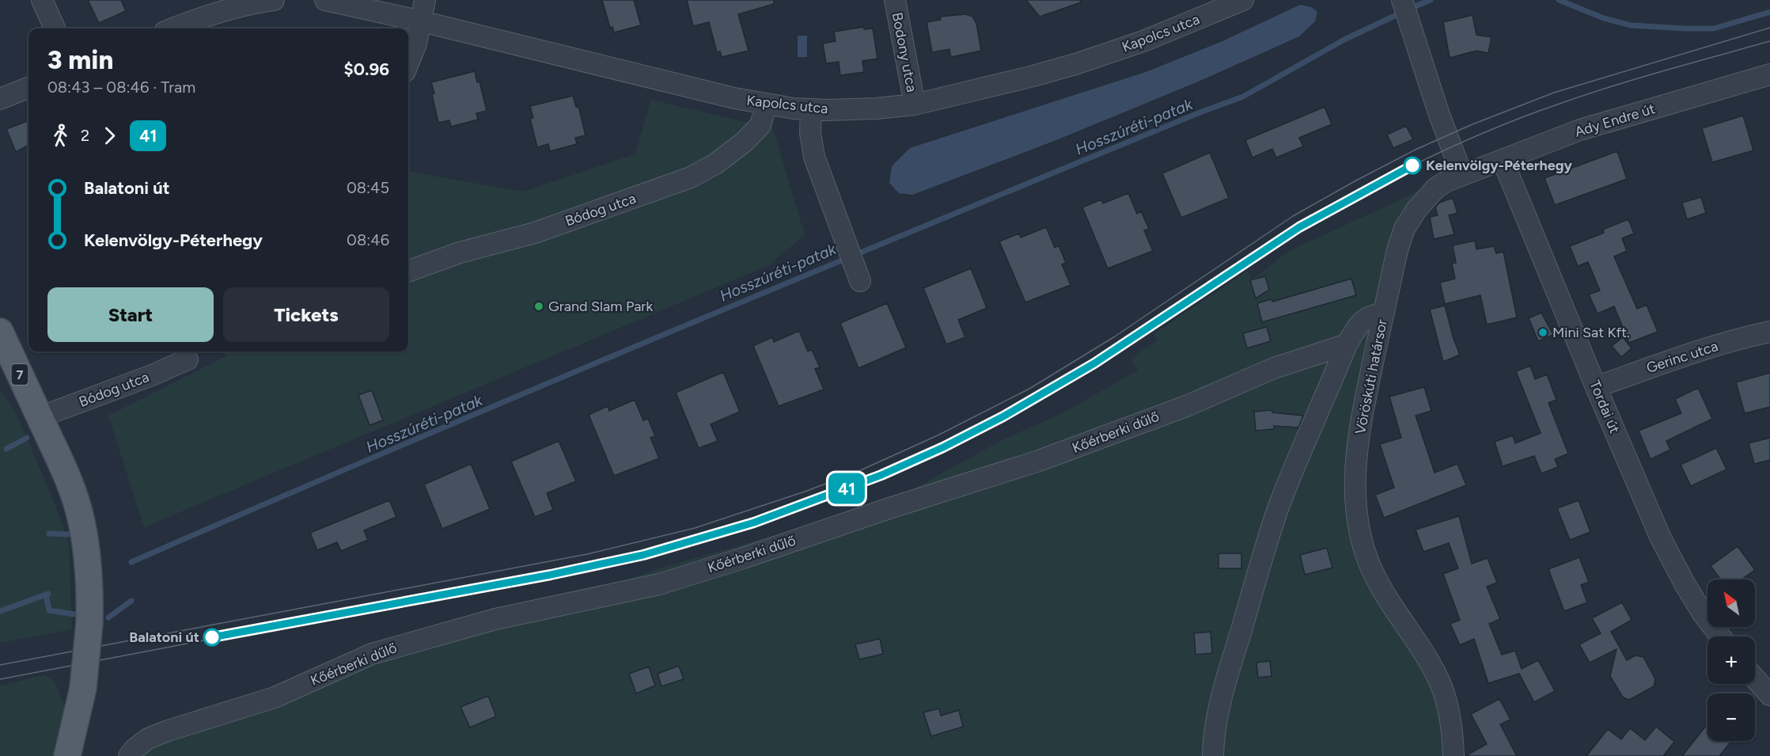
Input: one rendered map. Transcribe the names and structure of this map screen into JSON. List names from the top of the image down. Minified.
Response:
{"streets":{"main road":["7"],"street":["Kapolcs utca","Bodony utca","Ady Endre út","Bódog utca","Gerinc utca","Vöröskúti határsor","Tordai út","Kőérberki dűlő"]},"crossings":[["Kapolcs utca","Bodony utca"],["Kapolcs utca","Bódog utca"],["Ady Endre út","Vöröskúti határsor"],["Ady Endre út","Tordai út"],["Bódog utca","7"],["Gerinc utca","Tordai út"]],"water":["Hosszúréti-patak"],"places":["Kelenvölgy-Péterhegy","Grand Slam Park","Mini Sat Kft.","Balatoni út"],"lines":["tram line 41"],"north":"top left","page":{"on_map":"41","heading":["3 min","08:43 – 08:46 · Tram","$0.96"],"legs":["2","41"],"list":[{"name":"Balatoni út","value":"08:45"},{"name":"Kelenvölgy-Péterhegy","value":"08:46"}],"buttons":["Start","Tickets"],"map_buttons":["+","−"]}}
